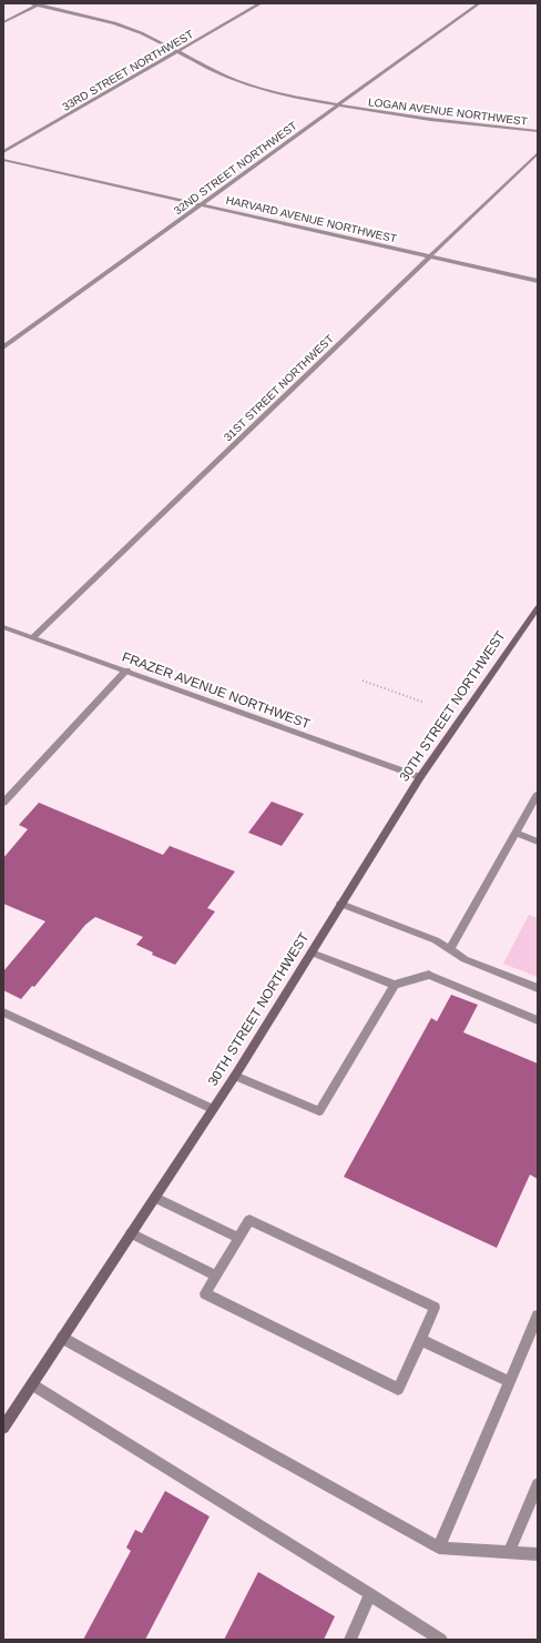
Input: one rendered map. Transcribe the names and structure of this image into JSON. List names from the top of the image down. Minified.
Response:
{"streets":{"main road":["30TH STREET NORTHWEST"],"street":["33RD STREET NORTHWEST","LOGAN AVENUE NORTHWEST","32ND STREET NORTHWEST","HARVARD AVENUE NORTHWEST","31ST STREET NORTHWEST","FRAZER AVENUE NORTHWEST"]},"crossings":[["33RD STREET NORTHWEST","LOGAN AVENUE NORTHWEST"],["LOGAN AVENUE NORTHWEST","32ND STREET NORTHWEST"],["32ND STREET NORTHWEST","HARVARD AVENUE NORTHWEST"],["HARVARD AVENUE NORTHWEST","31ST STREET NORTHWEST"],["31ST STREET NORTHWEST","FRAZER AVENUE NORTHWEST"],["FRAZER AVENUE NORTHWEST","30TH STREET NORTHWEST"]]}
